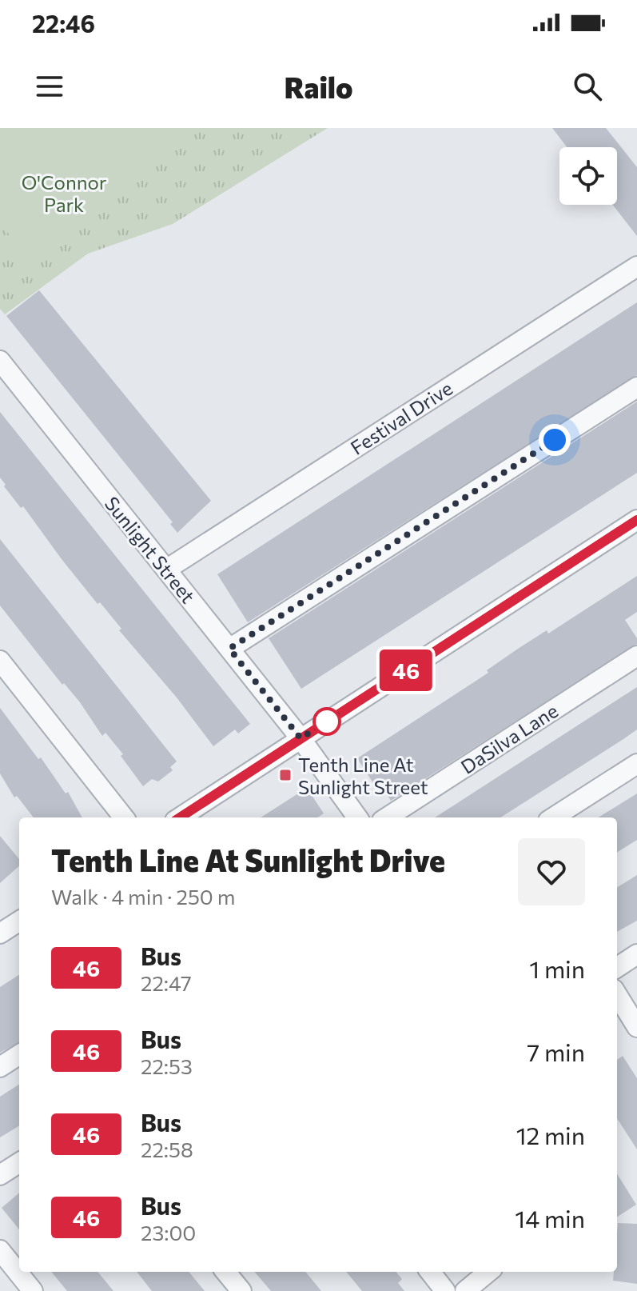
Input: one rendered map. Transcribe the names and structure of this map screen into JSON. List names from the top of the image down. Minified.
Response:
{"streets":{"street":["Festival Drive","Sunlight Street","DaSilva Lane"]},"crossings":[["Festival Drive","Sunlight Street"]],"parks":["O'Connor Park"],"places":{"transit":["Tenth Line At Sunlight Street"]},"lines":["bus line 46"],"page":{"status":"22:46","header":"Railo","on_map":"46","heading":["Tenth Line At Sunlight Drive","Walk · 4 min · 250 m"],"list":[{"mark":"46","name":"Bus","note":"22:47","value":"1 min"},{"mark":"46","name":"Bus","note":"22:53","value":"7 min"},{"mark":"46","name":"Bus","note":"22:58","value":"12 min"},{"mark":"46","name":"Bus","note":"23:00","value":"14 min"}]}}
